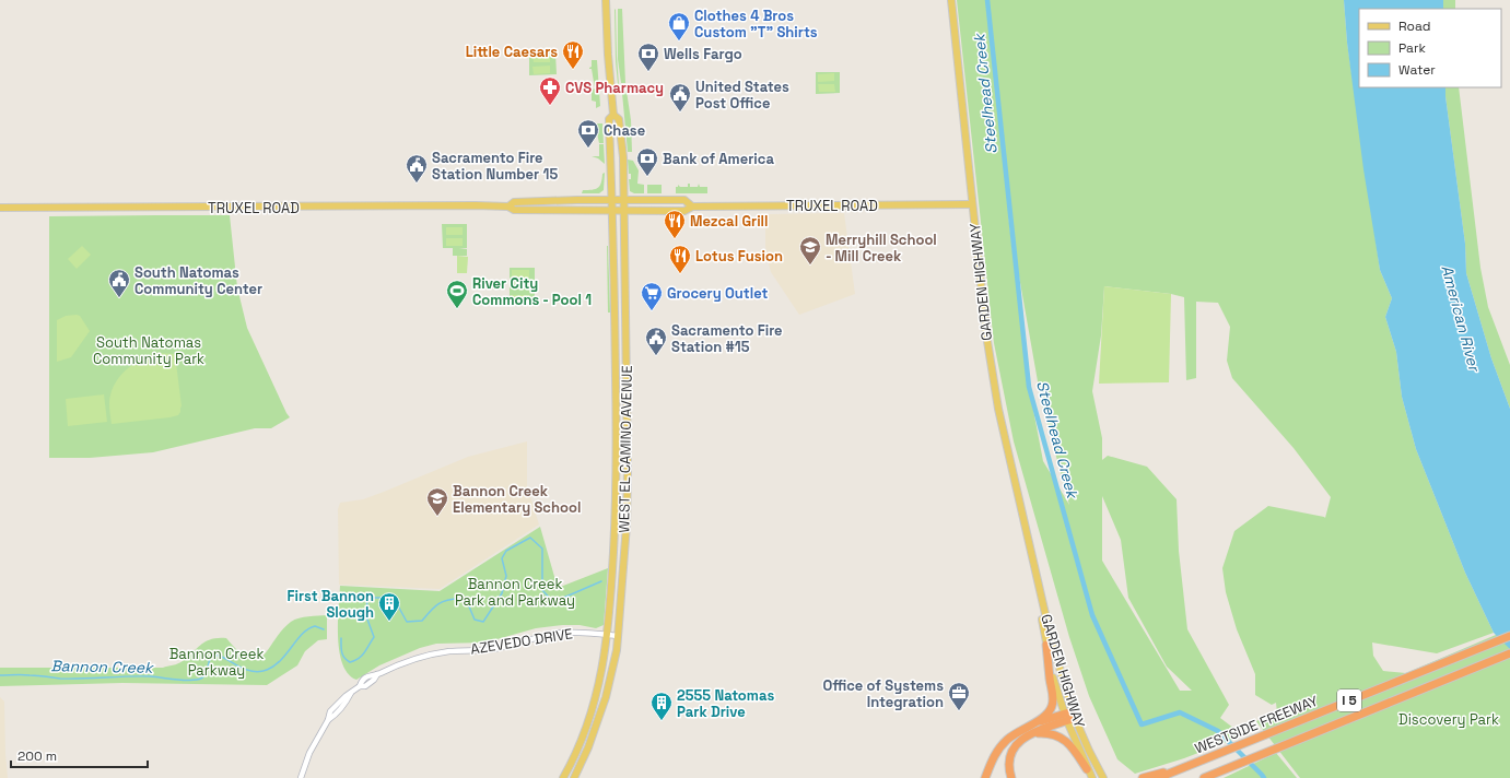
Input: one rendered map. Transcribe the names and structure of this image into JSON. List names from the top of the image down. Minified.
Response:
{"streets":{"highway":["I 5","WESTSIDE FREEWAY"],"main road":["TRUXEL ROAD","GARDEN HIGHWAY","WEST EL CAMINO AVENUE"],"street":["AZEVEDO DRIVE"]},"crossings":[["TRUXEL ROAD","GARDEN HIGHWAY"],["TRUXEL ROAD","WEST EL CAMINO AVENUE"],["WEST EL CAMINO AVENUE","AZEVEDO DRIVE"]],"water":["Steelhead Creek","American River","Bannon Creek"],"parks":["South Natomas Community Park","Bannon Creek Park and Parkway","Bannon Creek Parkway","Discovery Park"],"places":{"shop":["Clothes 4 Bros Custom \"T\" Shirts"],"restaurant":["Little Caesars","Mezcal Grill","Lotus Fusion"],"bank":["Wells Fargo","Chase","Bank of America"],"pharmacy":["CVS Pharmacy"],"public building":["United States Post Office","Sacramento Fire Station Number 15","South Natomas Community Center","Sacramento Fire Station #15"],"school or university":["Merryhill School - Mill Creek","Bannon Creek Elementary School"],"sports":["River City Commons - Pool 1"],"supermarket":["Grocery Outlet"],"building":["First Bannon Slough","2555 Natomas Park Drive"],"office":["Office of Systems Integration"]},"legend":["Road","Park","Water"],"scale_bar":"200 m"}
